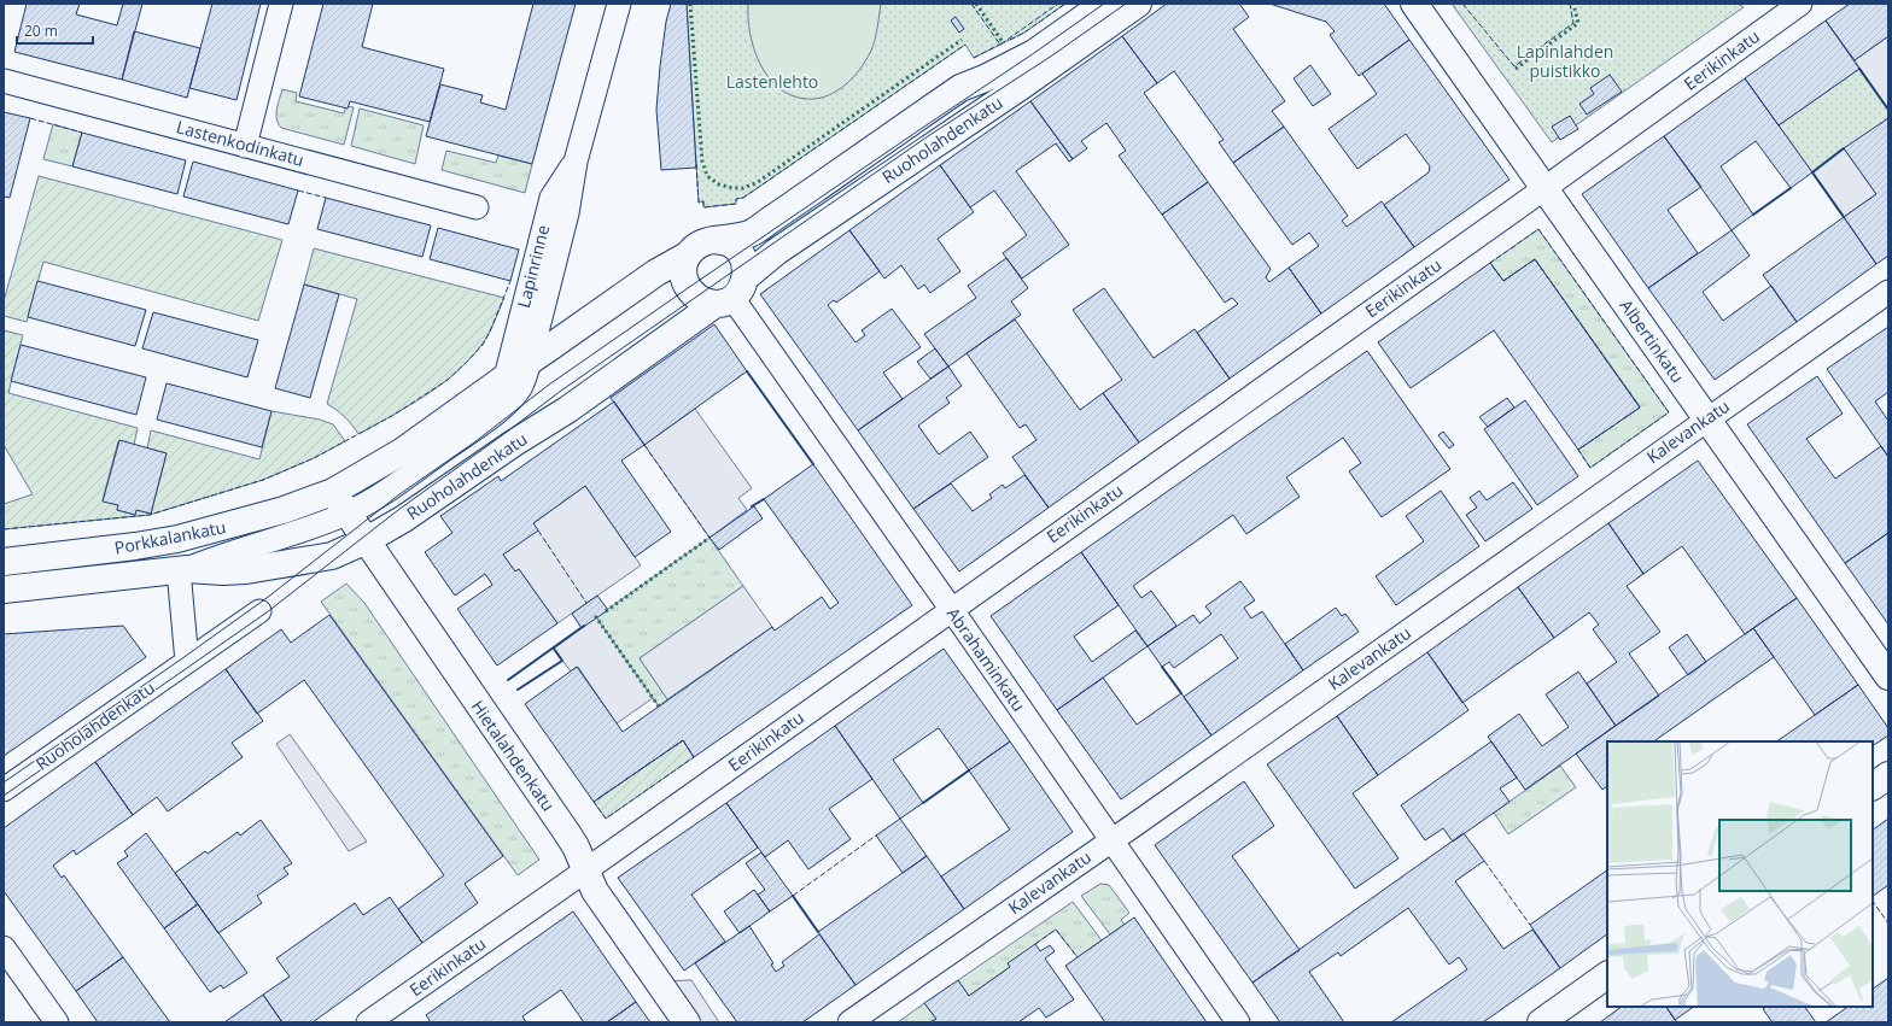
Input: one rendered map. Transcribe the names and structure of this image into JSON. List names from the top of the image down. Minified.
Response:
{"streets":{"street":["Eerikinkatu","Ruoholahdenkatu","Lastenkodinkatu","Lapinrinne","Albertinkatu","Kalevankatu","Porkkalankatu","Abrahaminkatu","Hietalahdenkatu"]},"crossings":[["Eerikinkatu","Albertinkatu"],["Eerikinkatu","Abrahaminkatu"],["Eerikinkatu","Hietalahdenkatu"],["Ruoholahdenkatu","Lapinrinne"],["Ruoholahdenkatu","Porkkalankatu"],["Ruoholahdenkatu","Abrahaminkatu"],["Ruoholahdenkatu","Hietalahdenkatu"],["Albertinkatu","Kalevankatu"],["Kalevankatu","Abrahaminkatu"],["Porkkalankatu","Hietalahdenkatu"]],"parks":["Lapinlahden puistikko","Lastenlehto"],"scale_bar":"20 m"}
